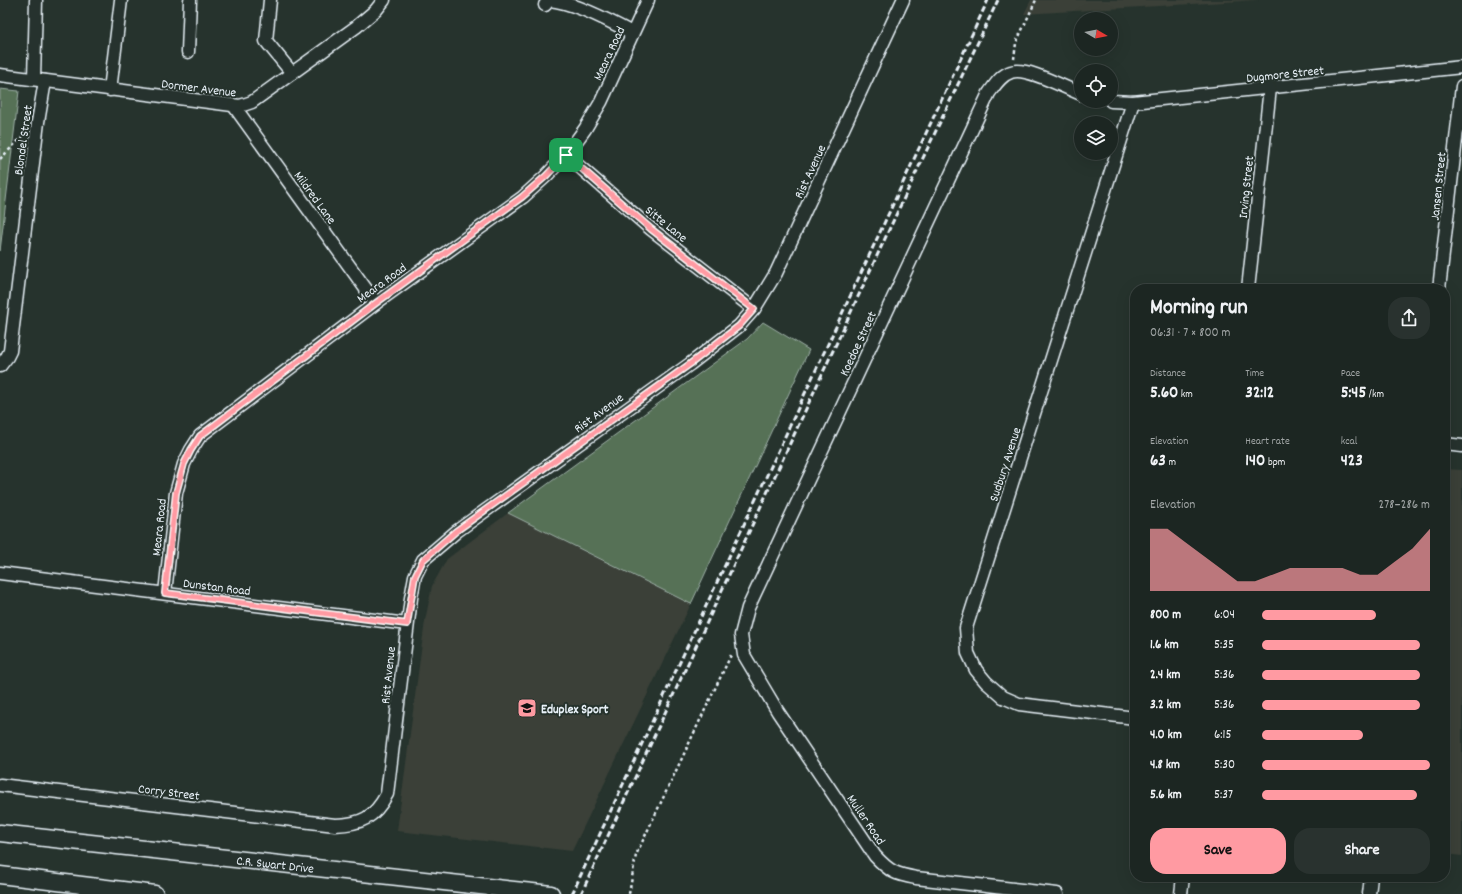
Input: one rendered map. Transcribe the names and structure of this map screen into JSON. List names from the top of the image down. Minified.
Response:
{"streets":{"main road":["C.R. Swart Drive"],"street":["Meara Road","Dugmore Street","Dormer Avenue","Blondel Street","Rist Avenue","Jansen Street","Irving Street","Mildred Lane","Sitte Lane","Koedoe Street","Sudbury Avenue","Dunstan Road","Corry Street","Muller Road"]},"crossings":[["Meara Road","Mildred Lane"],["Meara Road","Sitte Lane"],["Meara Road","Dunstan Road"],["Dugmore Street","Irving Street"],["Dugmore Street","Sudbury Avenue"],["Dormer Avenue","Blondel Street"],["Dormer Avenue","Mildred Lane"],["Rist Avenue","Sitte Lane"],["Rist Avenue","Dunstan Road"],["Rist Avenue","Corry Street"],["Koedoe Street","Muller Road"]],"places":{"school or university":["Eduplex Sport"]},"north":"right","page":{"heading":["Morning run","06:31 · 7 × 800 m"],"stats":[["Distance","5.60 km"],["Time","32:12"],["Pace","5:45 /km"],["Elevation","63 m"],["Heart rate","140 bpm"],["kcal","423"]],"chart":["Elevation","278–286 m"],"list":[{"name":"800 m","note":"6:04"},{"name":"1.6 km","note":"5:35"},{"name":"2.4 km","note":"5:36"},{"name":"3.2 km","note":"5:36"},{"name":"4.0 km","note":"6:15"},{"name":"4.8 km","note":"5:30"},{"name":"5.6 km","note":"5:37"}],"buttons":["Save","Share"]}}
